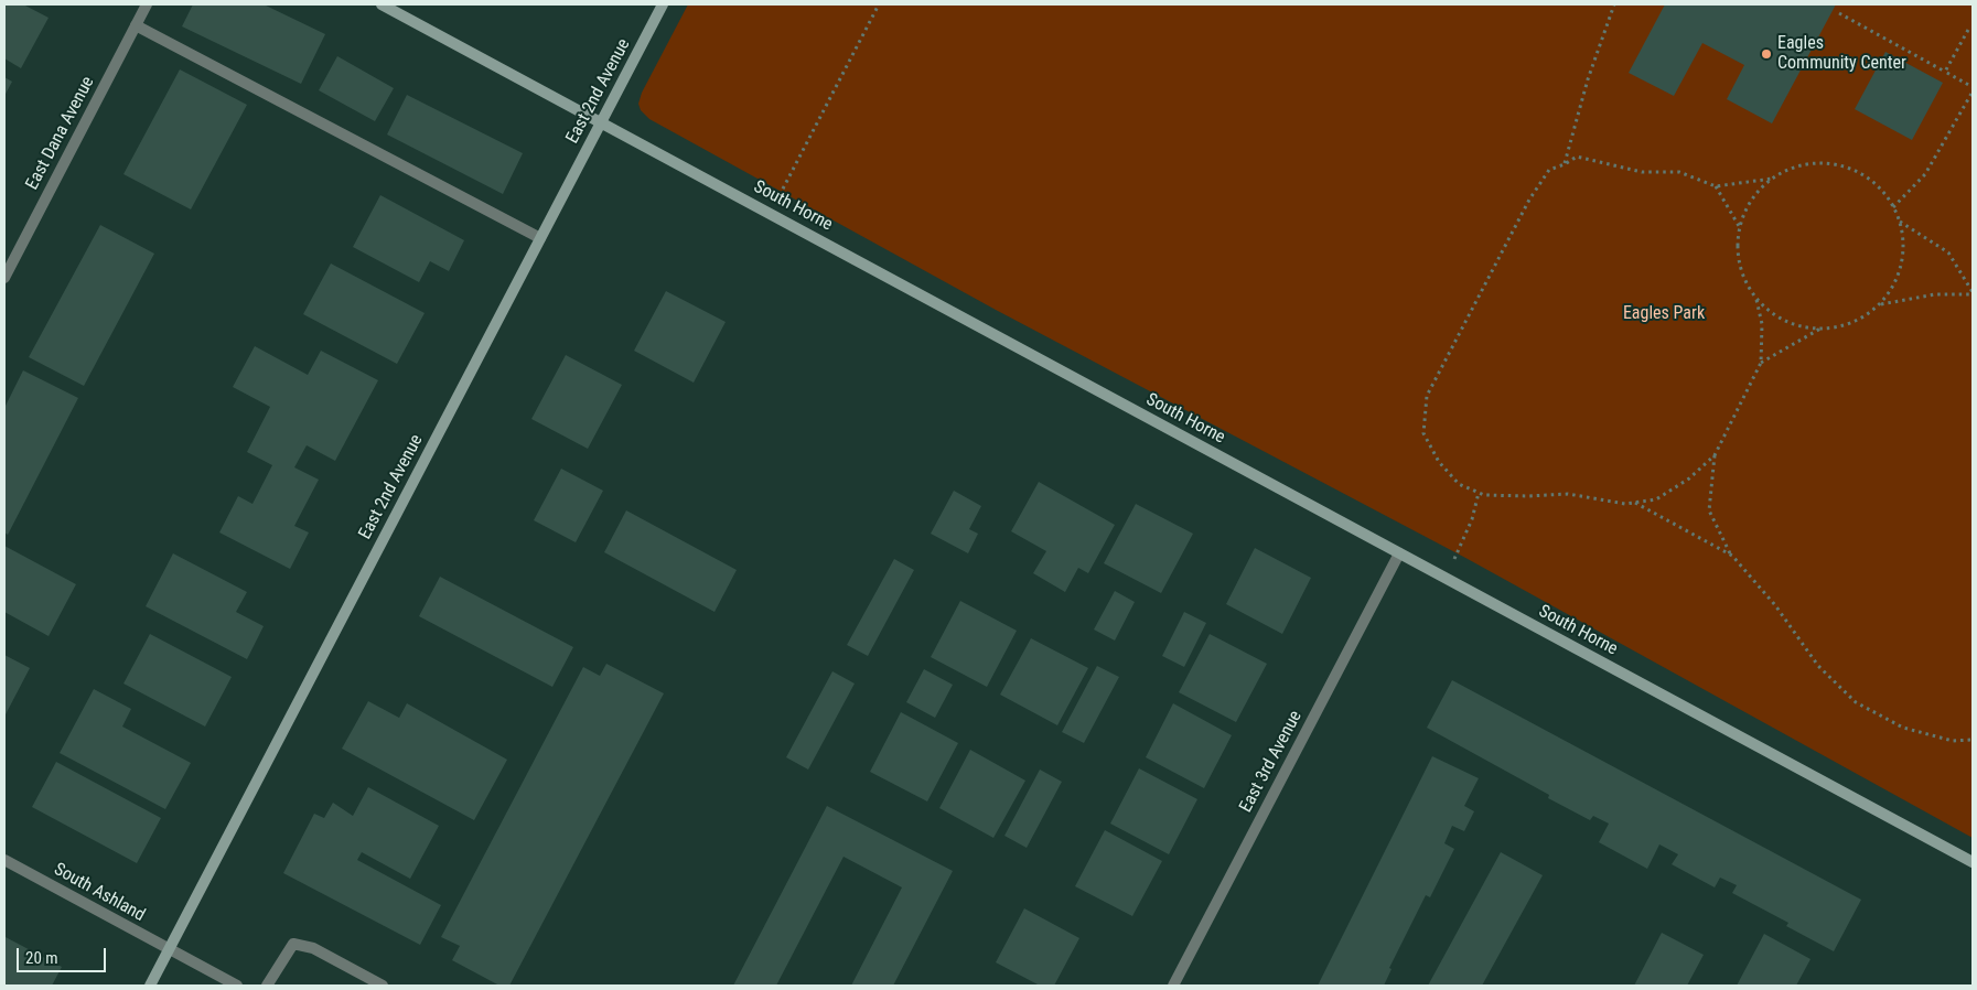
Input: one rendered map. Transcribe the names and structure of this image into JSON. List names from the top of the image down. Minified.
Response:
{"streets":{"street":["East 2nd Avenue","East Dana Avenue","South Horne","East 3rd Avenue","South Ashland"]},"crossings":[["East 2nd Avenue","South Horne"],["East 2nd Avenue","South Ashland"],["South Horne","East 3rd Avenue"]],"parks":["Eagles Park"],"places":["Eagles Community Center"],"scale_bar":"20 m"}
